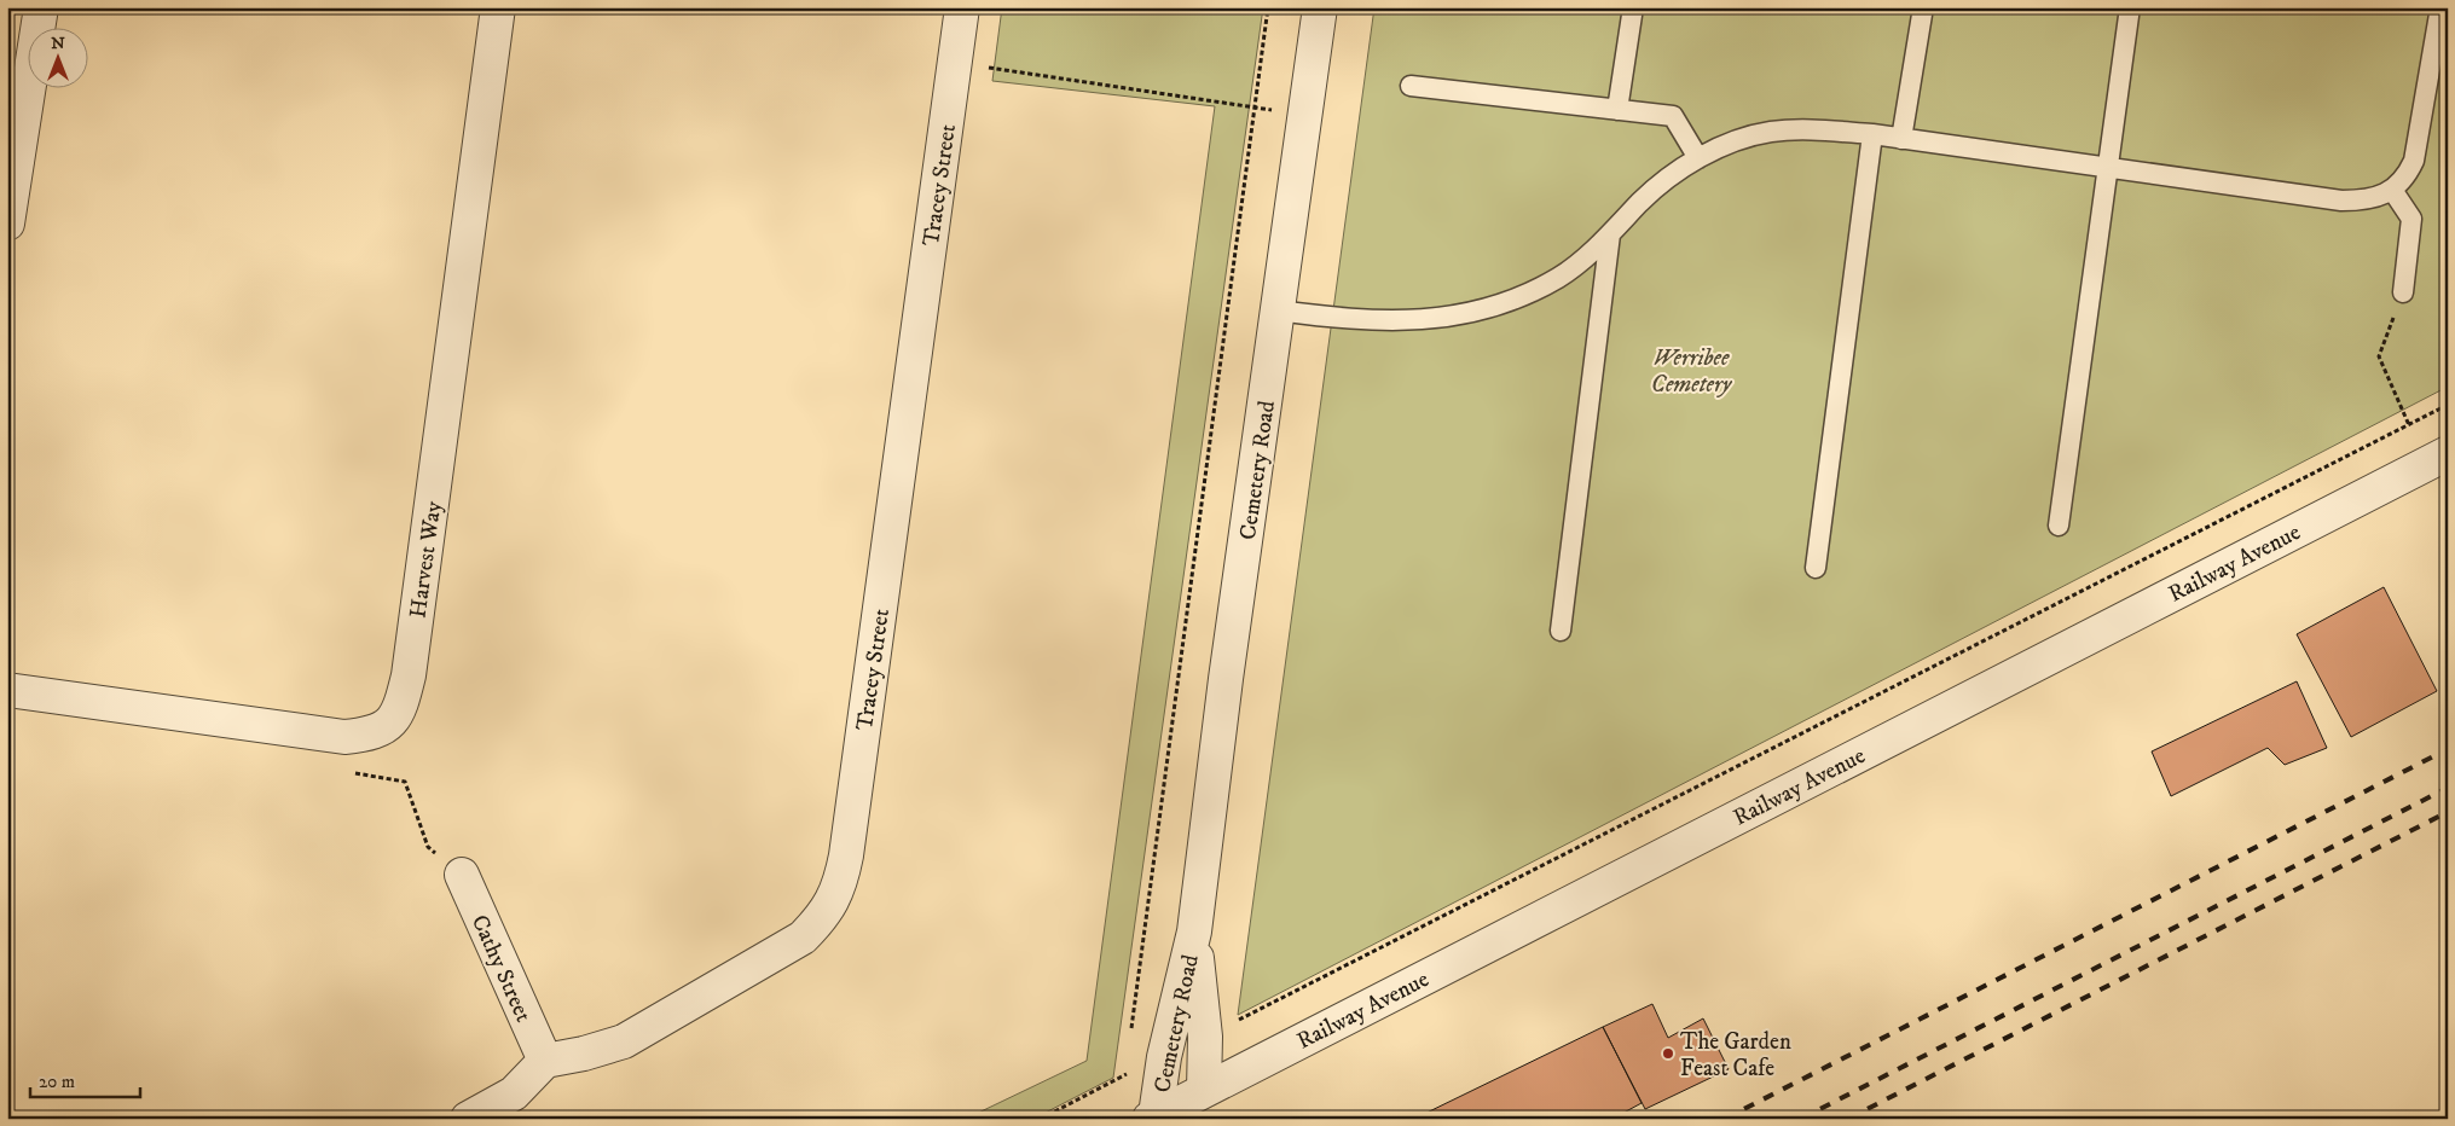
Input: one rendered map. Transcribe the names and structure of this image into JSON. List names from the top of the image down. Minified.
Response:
{"streets":{"street":["Tracey Street","Cemetery Road","Harvest Way","Railway Avenue","Cathy Street"]},"crossings":[["Tracey Street","Cathy Street"],["Cemetery Road","Railway Avenue"]],"parks":["Werribee Cemetery"],"places":["The Garden Feast Cafe"],"scale_bar":"20 m","north":"top"}
